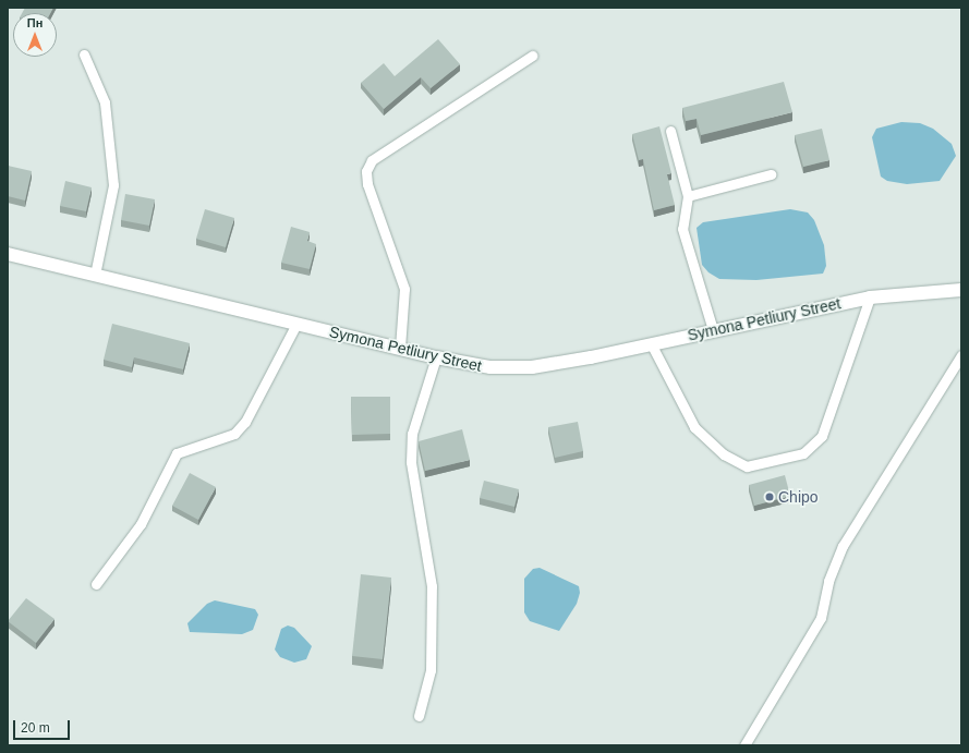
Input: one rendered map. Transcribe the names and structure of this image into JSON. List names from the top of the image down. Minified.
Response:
{"streets":{"main road":["Symona Petliury Street"]},"places":["Chipo"],"scale_bar":"20 m","north":"top"}
